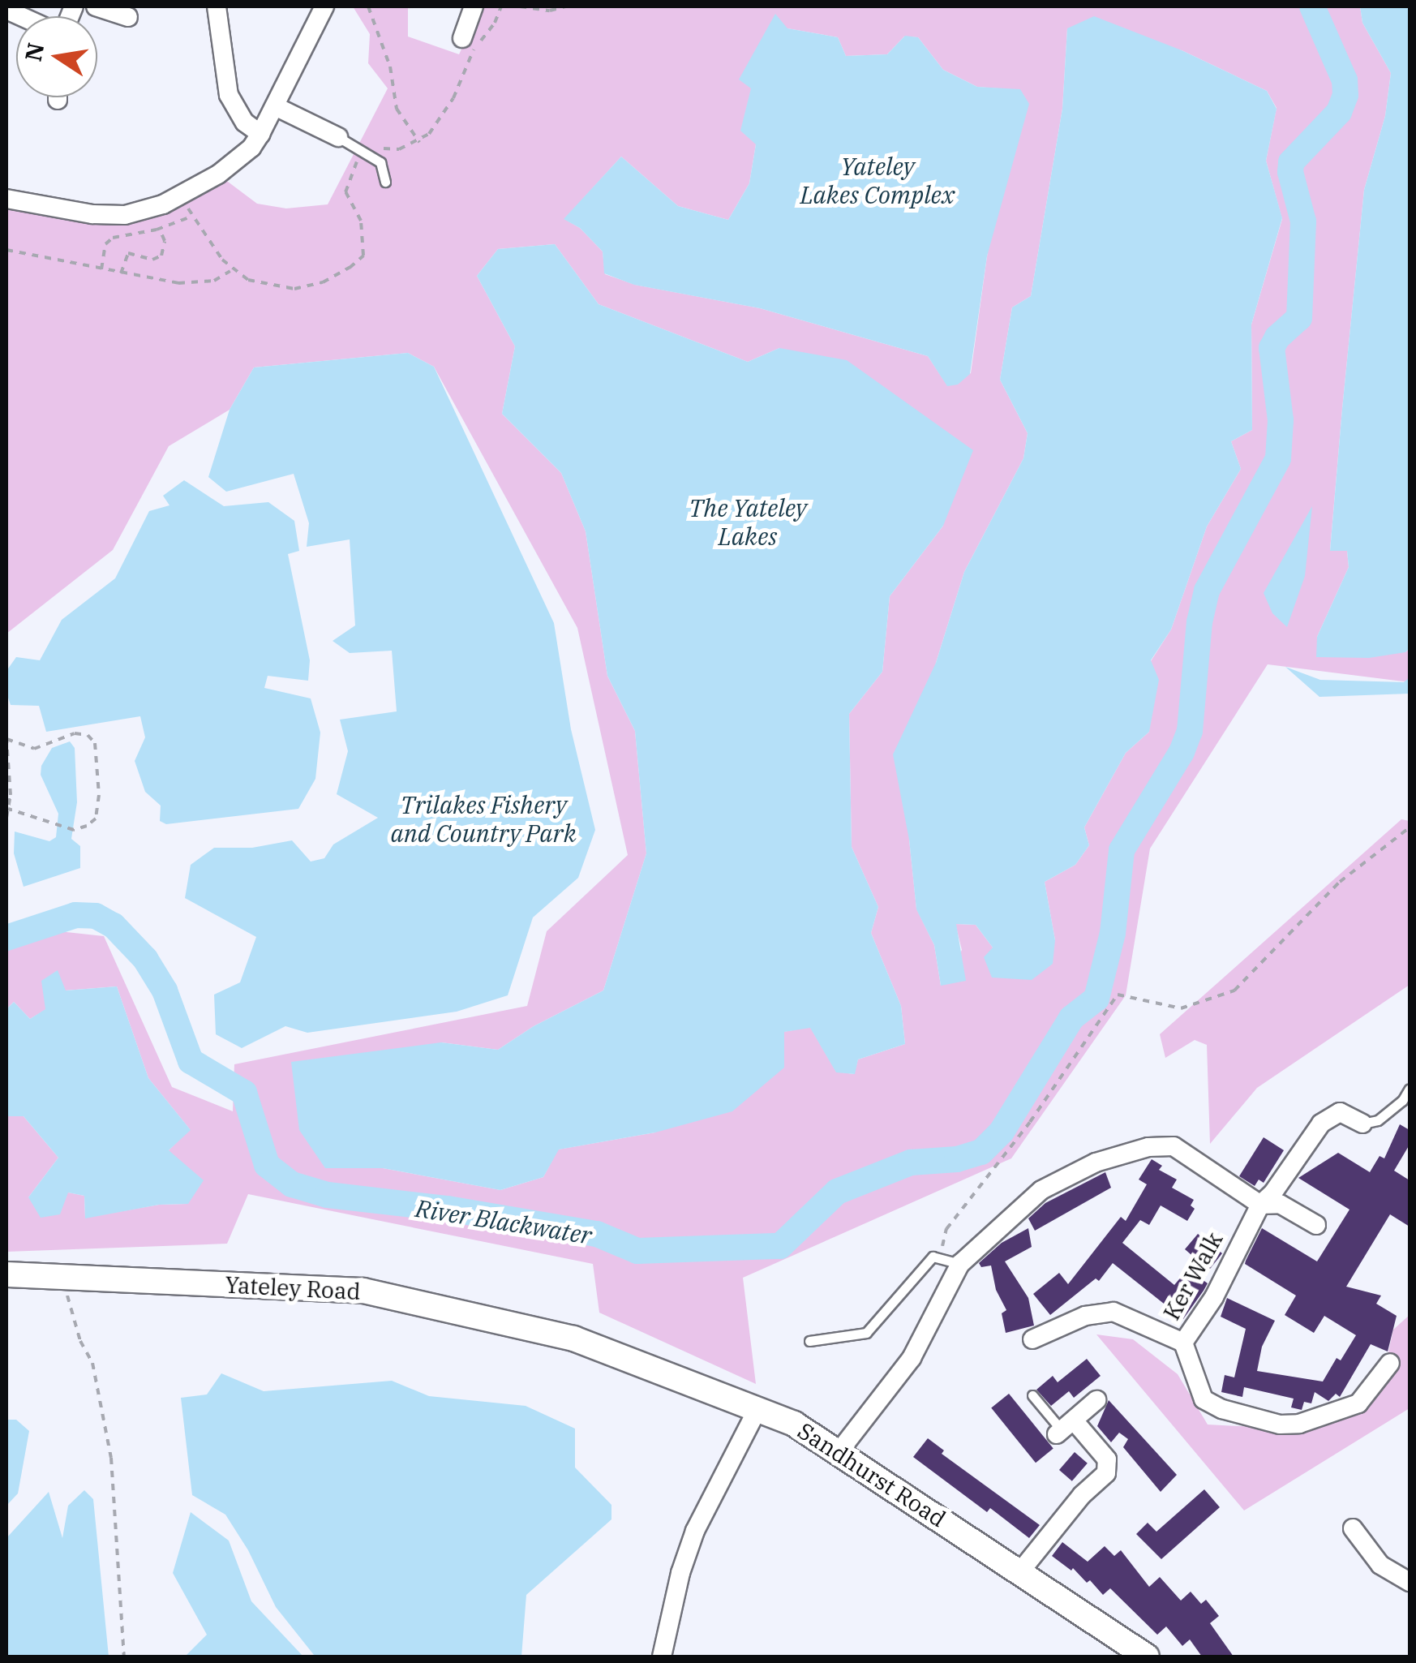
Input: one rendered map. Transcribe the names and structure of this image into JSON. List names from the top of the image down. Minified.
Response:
{"streets":{"street":["Ker Walk","Yateley Road","Sandhurst Road"]},"crossings":[["Yateley Road","Sandhurst Road"]],"water":["Yateley Lakes Complex","The Yateley Lakes","Trilakes Fishery and Country Park","River Blackwater"],"north":"left"}
